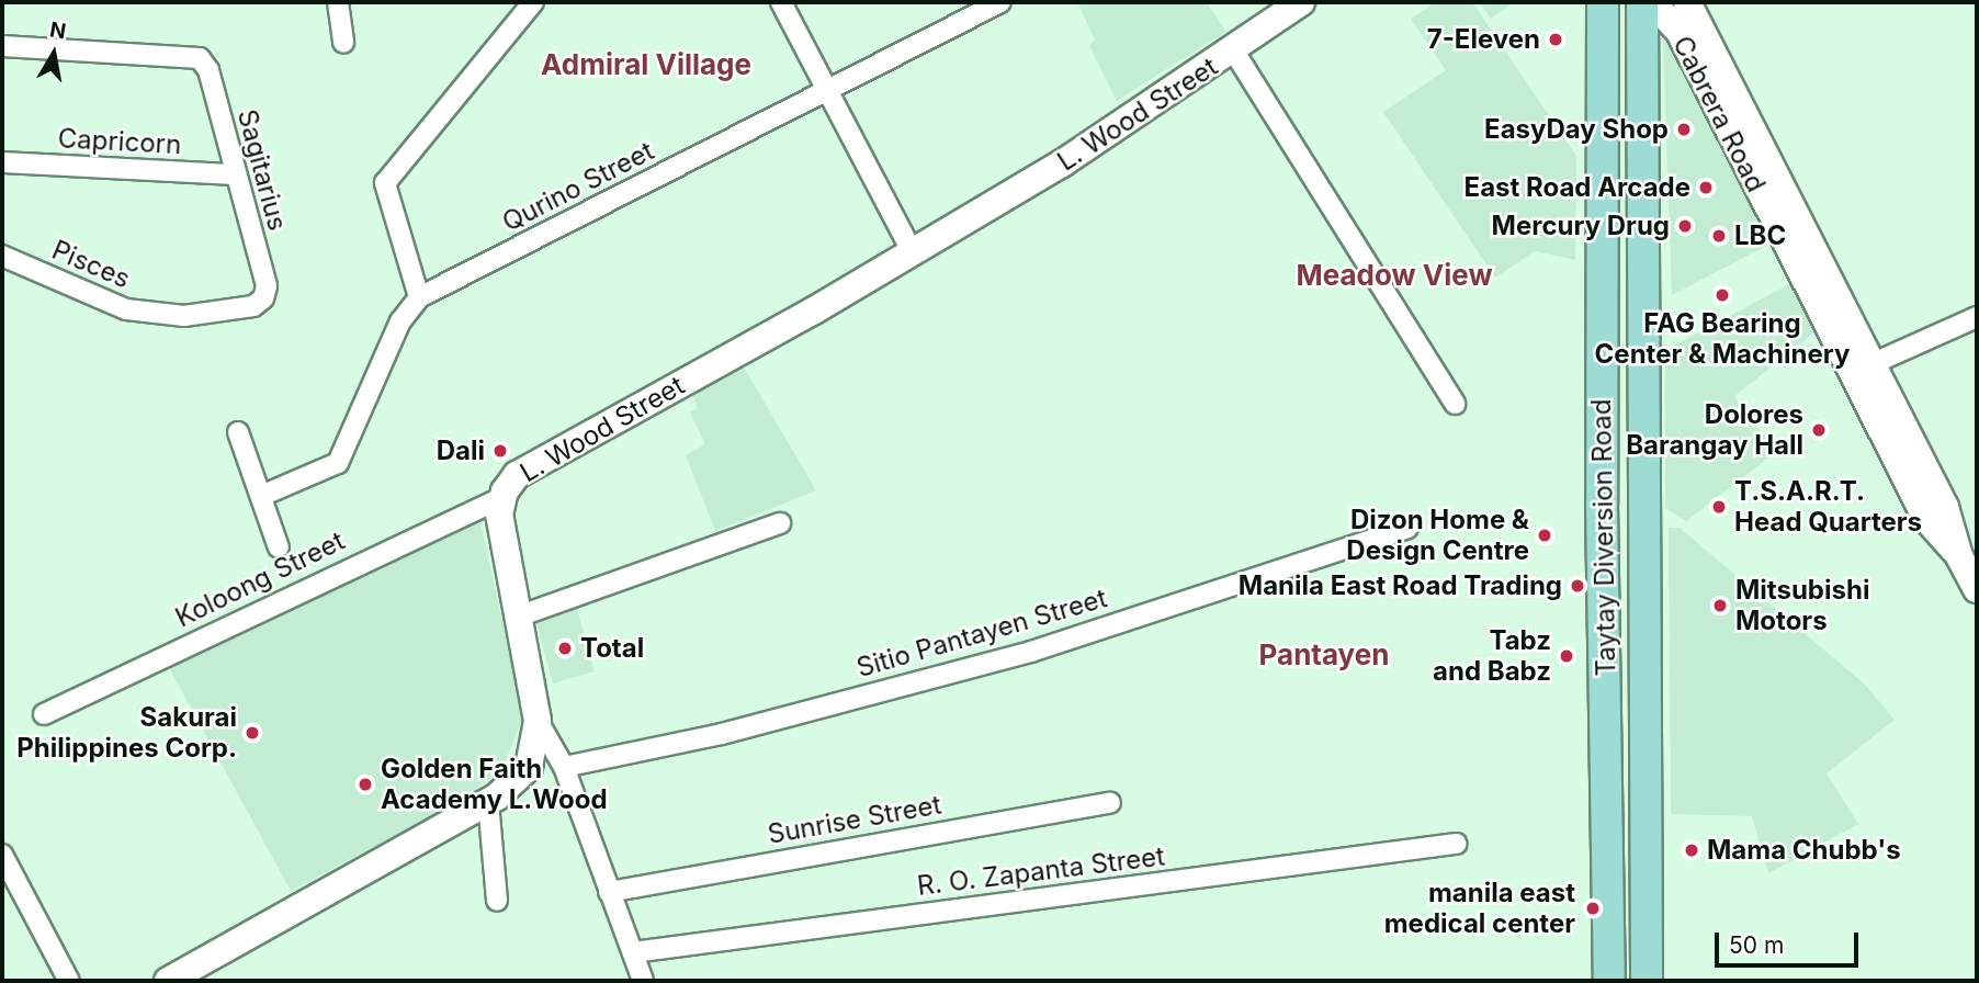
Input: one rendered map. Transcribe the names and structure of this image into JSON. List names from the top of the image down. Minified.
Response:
{"streets":{"main road":["L. Wood Street","Cabrera Road","Taytay Diversion Road"],"street":["Capricorn","Sagitarius","Qurino Street","Pisces","Koloong Street","Sitio Pantayen Street","Sunrise Street","R. O. Zapanta Street"]},"crossings":[["L. Wood Street","Koloong Street"],["Cabrera Road","Taytay Diversion Road"],["Capricorn","Sagitarius"],["Sagitarius","Pisces"]],"districts":["Admiral Village","Meadow View","Pantayen"],"places":["7-Eleven","EasyDay Shop","East Road Arcade","Mercury Drug","LBC","FAG Bearing Center & Machinery","Dolores Barangay Hall","Dali","T.S.A.R.T. Head Quarters","Dizon Home & Design Centre","Manila East Road Trading","Mitsubishi Motors","Total","Tabz and Babz","Sakurai Philippines Corp.","Golden Faith Academy L.Wood","Mama Chubb's","manila east medical center"],"scale_bar":"50 m","north":"top"}
